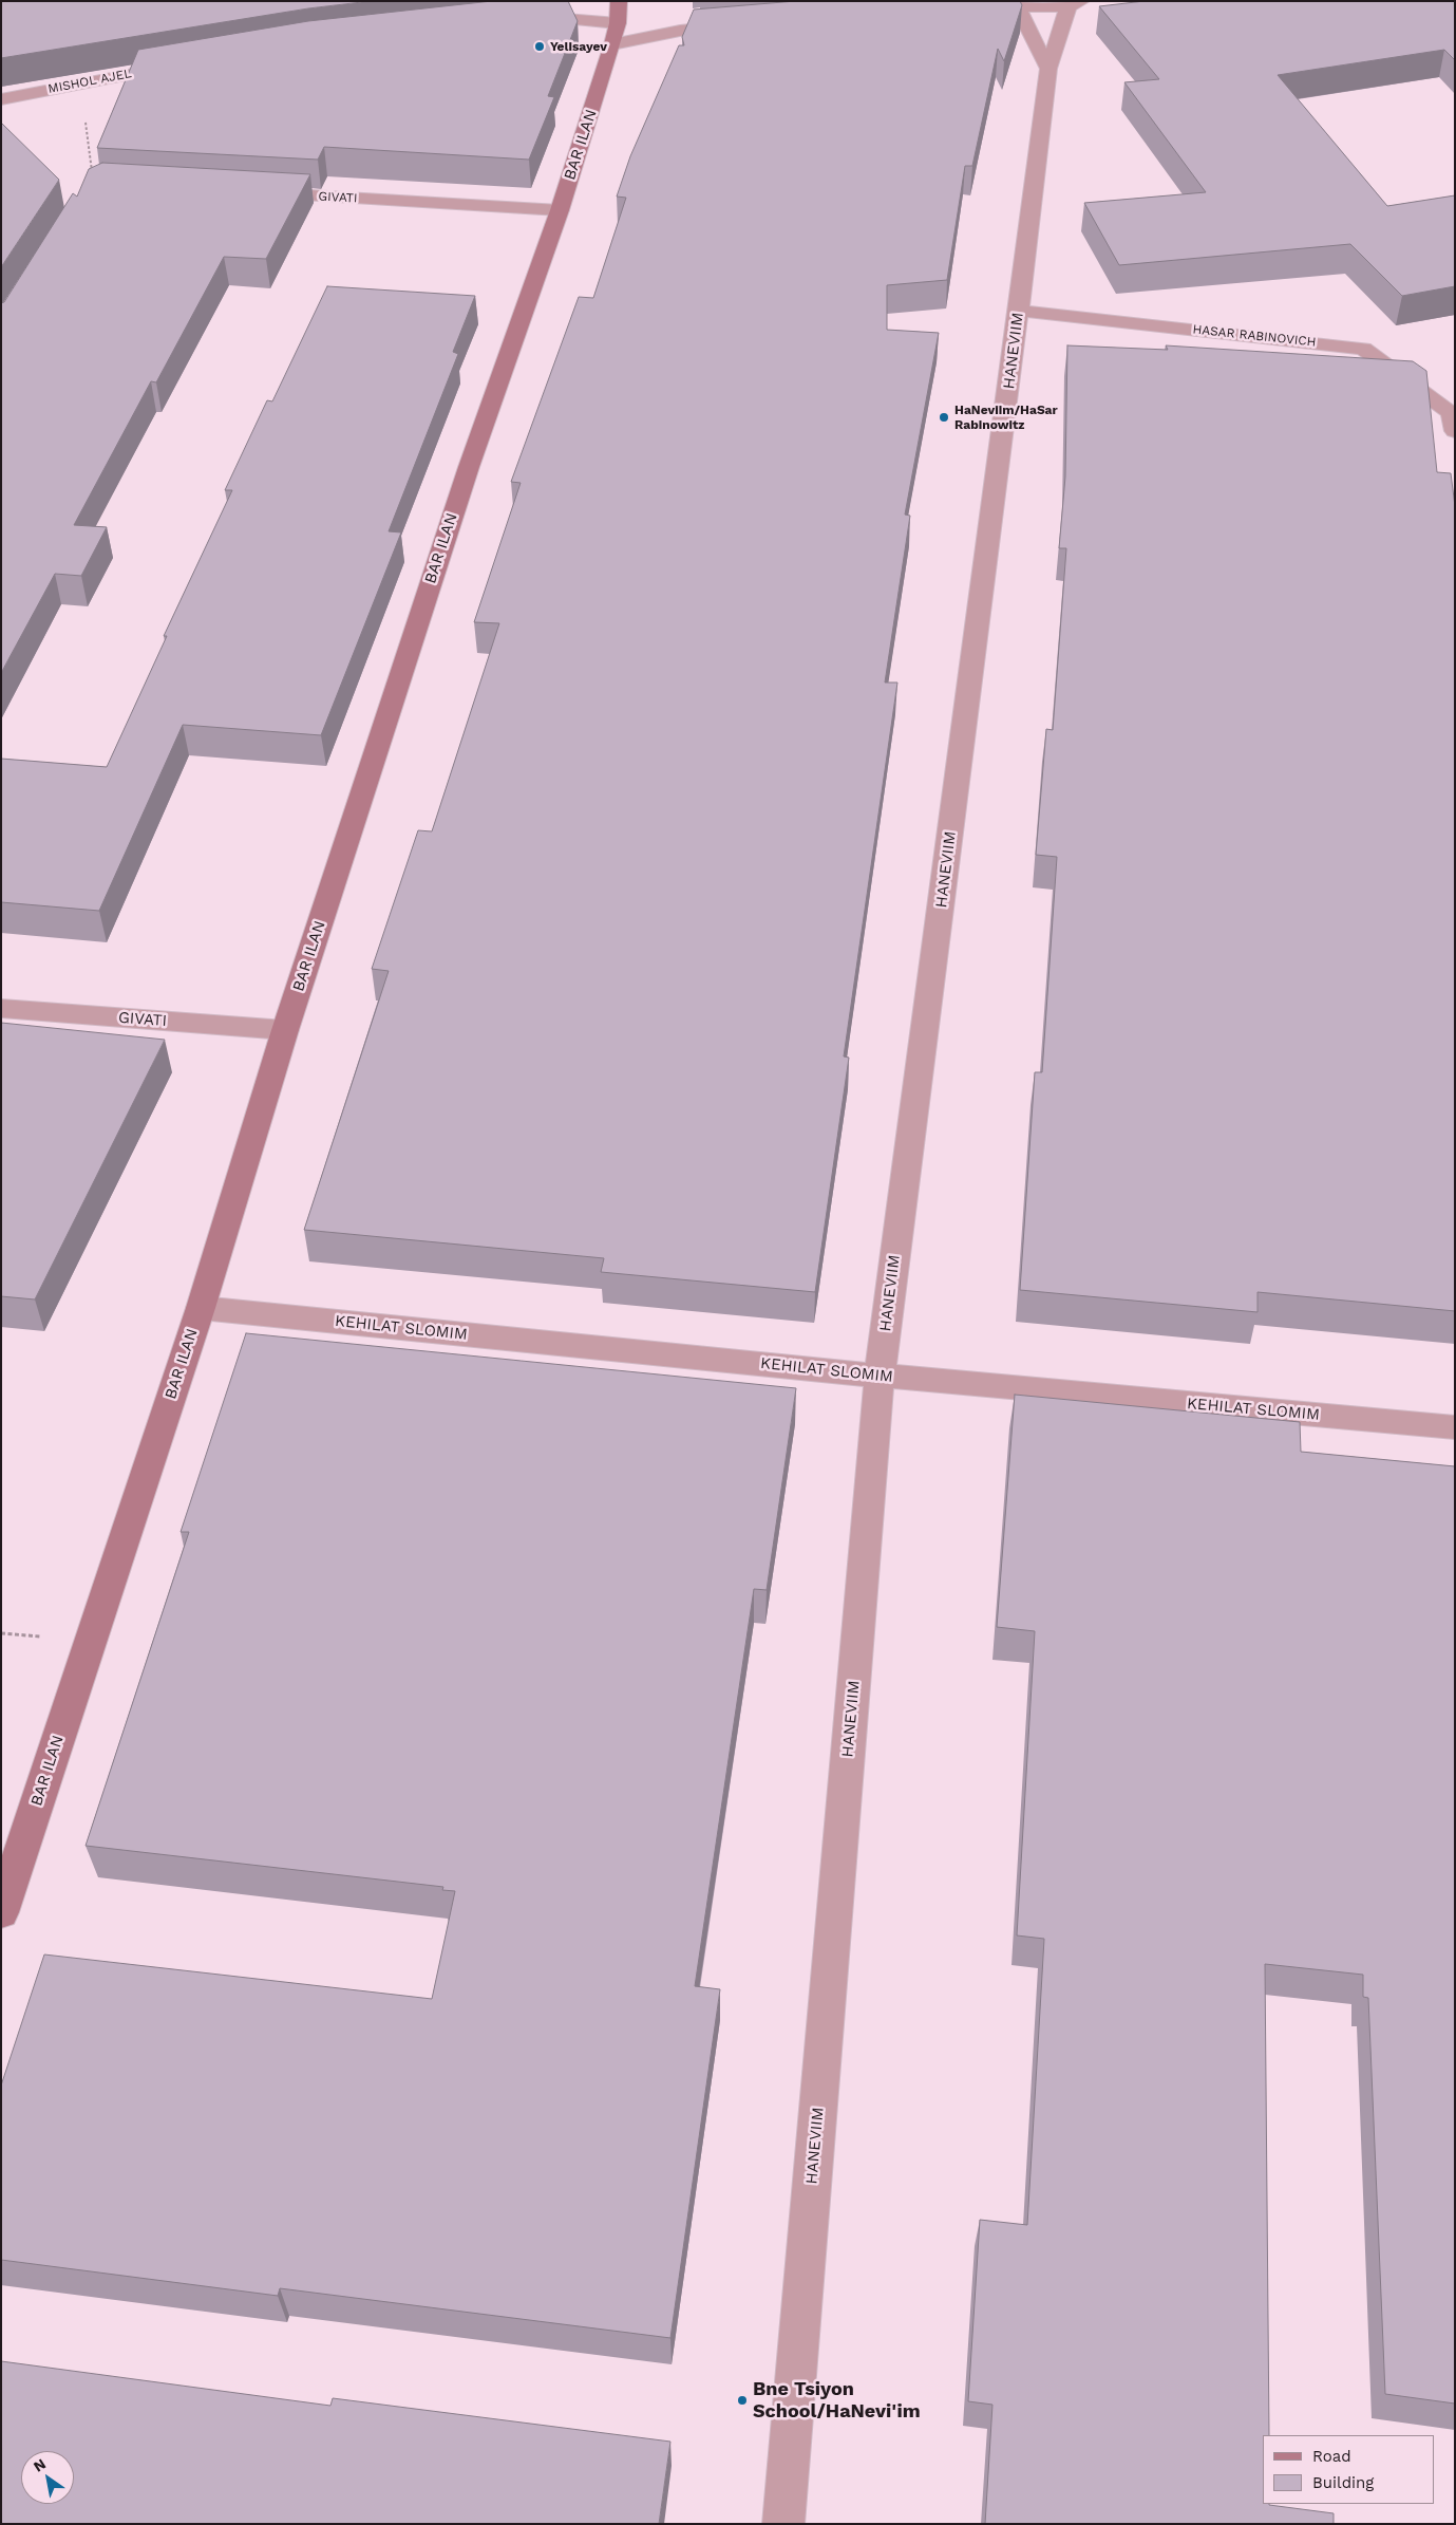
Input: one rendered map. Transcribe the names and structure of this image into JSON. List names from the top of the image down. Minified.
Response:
{"streets":{"street":["MISHOL AJEL","BAR ILAN","GIVATI","HASAR RABINOVICH","HANEVIIM","KEHILAT SLOMIM"]},"crossings":[["BAR ILAN","GIVATI"],["BAR ILAN","KEHILAT SLOMIM"],["HASAR RABINOVICH","HANEVIIM"],["HANEVIIM","KEHILAT SLOMIM"]],"places":["Yelisayev","HaNeviim/HaSar Rabinowitz","Bne Tsiyon School/HaNevi'im"],"legend":["Road","Building"],"north":"top left"}
